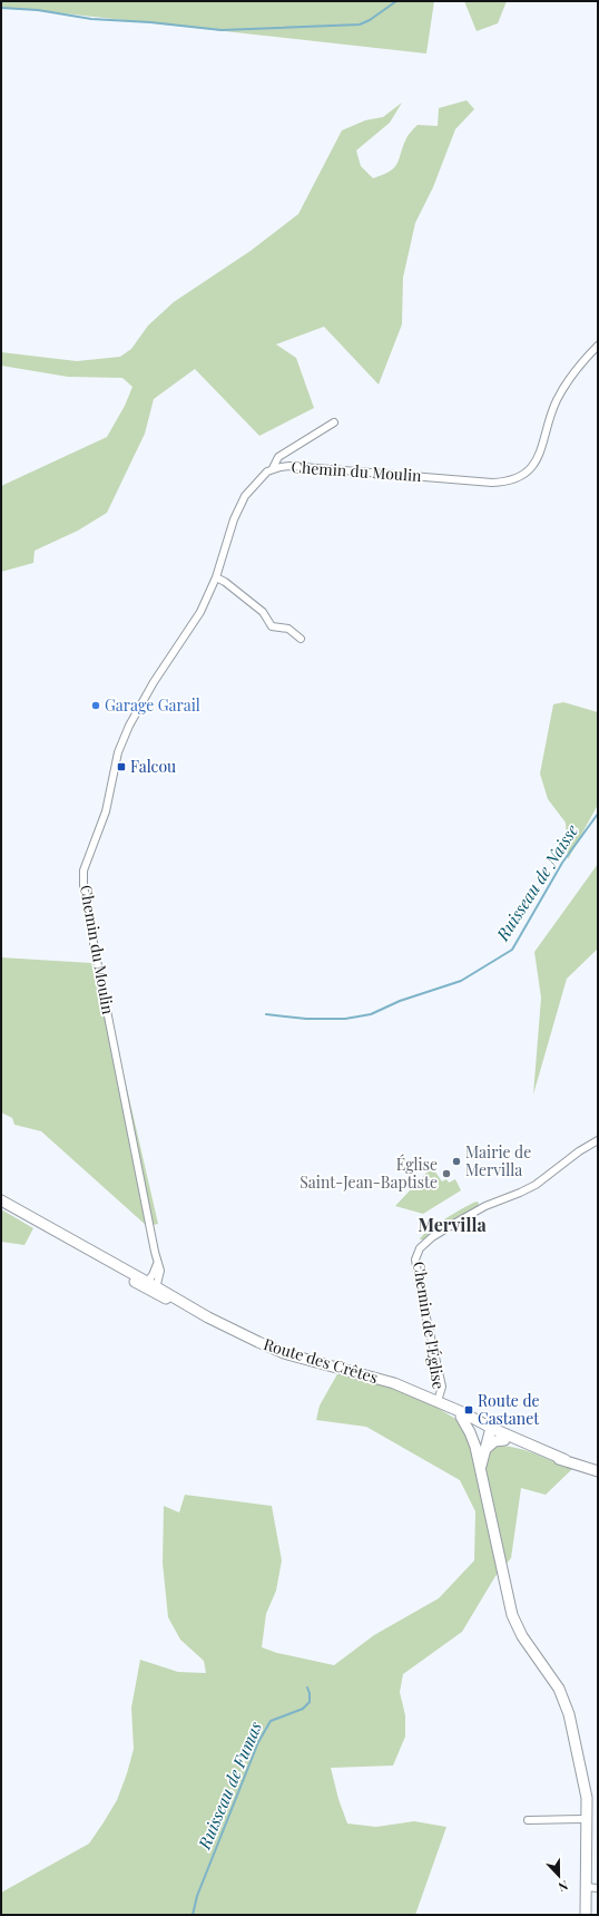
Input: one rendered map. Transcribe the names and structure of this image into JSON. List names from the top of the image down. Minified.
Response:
{"streets":{"street":["Chemin du Moulin","Chemin de l'Église","Route des Crêtes"]},"crossings":[["Chemin du Moulin","Route des Crêtes"],["Chemin de l'Église","Route des Crêtes"]],"districts":["Mervilla"],"water":["Ruisseau de Naisse","Ruisseau de Fumas"],"places":{"other":["Garage Garail","Mairie de Mervilla","Église Saint-Jean-Baptiste"],"transit":["Falcou","Route de Castanet"]},"north":"bottom"}
